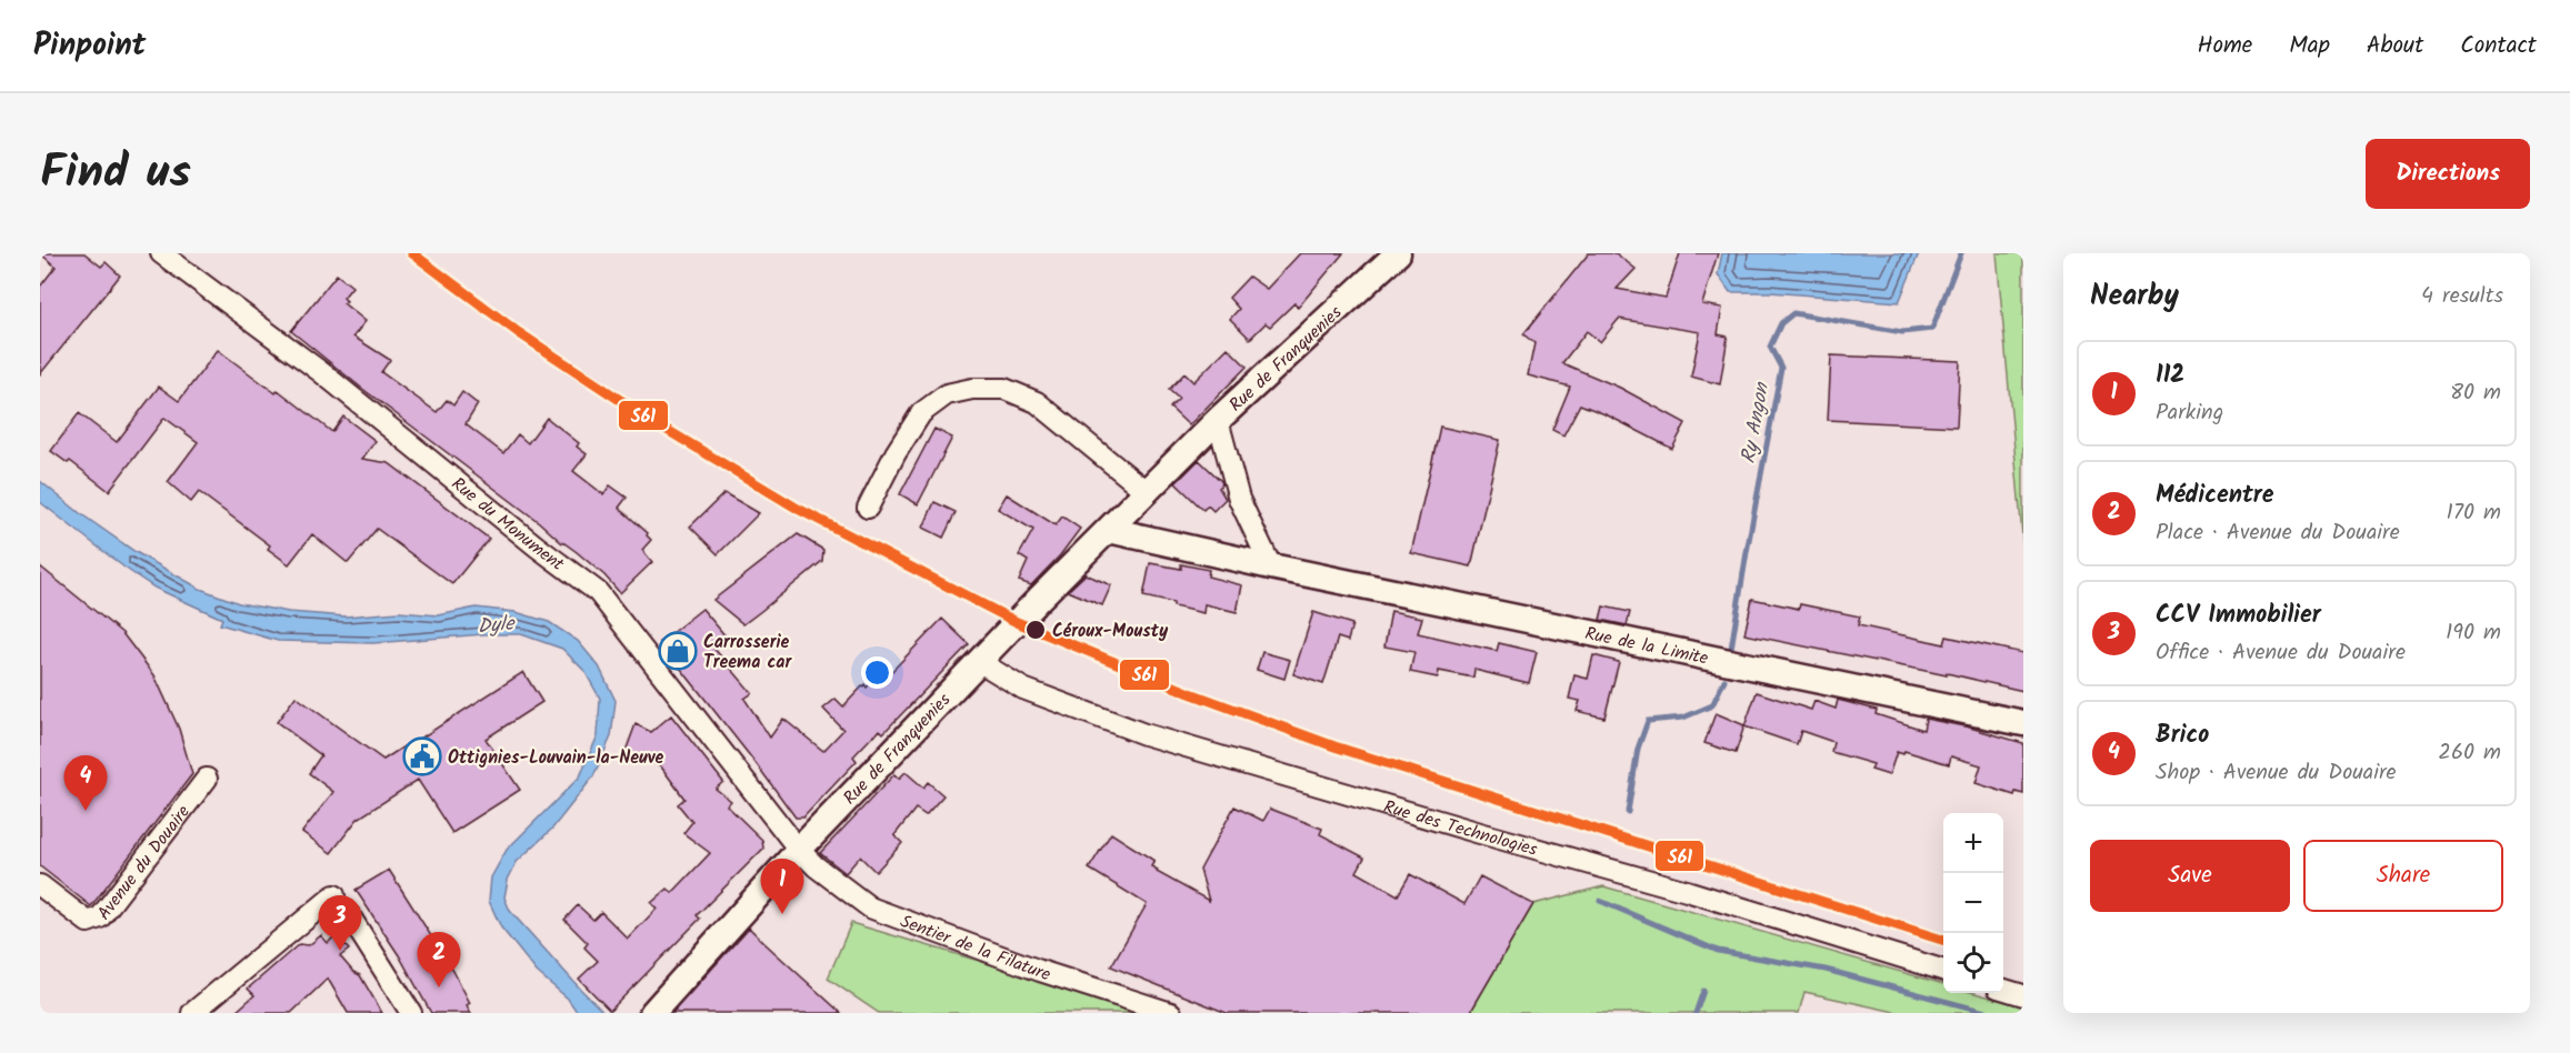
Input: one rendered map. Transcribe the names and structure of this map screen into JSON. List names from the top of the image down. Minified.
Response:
{"streets":{"street":["Rue de Franquenies","Rue du Monument","Rue de la Limite","Rue des Technologies","Avenue du Douaire","Sentier de la Filature"]},"crossings":[["Rue de Franquenies","Rue du Monument"],["Rue de Franquenies","Rue de la Limite"],["Rue de Franquenies","Rue des Technologies"],["Rue de Franquenies","Sentier de la Filature"],["Rue du Monument","Sentier de la Filature"]],"water":["Ry Angon","Dyle"],"places":{"other":["Céroux-Mousty"],"shop":["Carrosserie Treema car"],"public building":["Ottignies-Louvain-la-Neuve"]},"lines":["transit line S61"],"page":{"header":"Pinpoint","nav":["Home","Map","About","Contact"],"title":"Find us","buttons":["Directions",["Save","Share"]],"heading":["Nearby","4 results"],"list":[{"mark":"1","name":"112","note":"Parking","value":"80 m"},{"mark":"2","name":"Médicentre","note":"Place · Avenue du Douaire","value":"170 m"},{"mark":"3","name":"CCV Immobilier","note":"Office · Avenue du Douaire","value":"190 m"},{"mark":"4","name":"Brico","note":"Shop · Avenue du Douaire","value":"260 m"}],"pins":["4","1","3","2"],"map_buttons":["+","−"]}}
